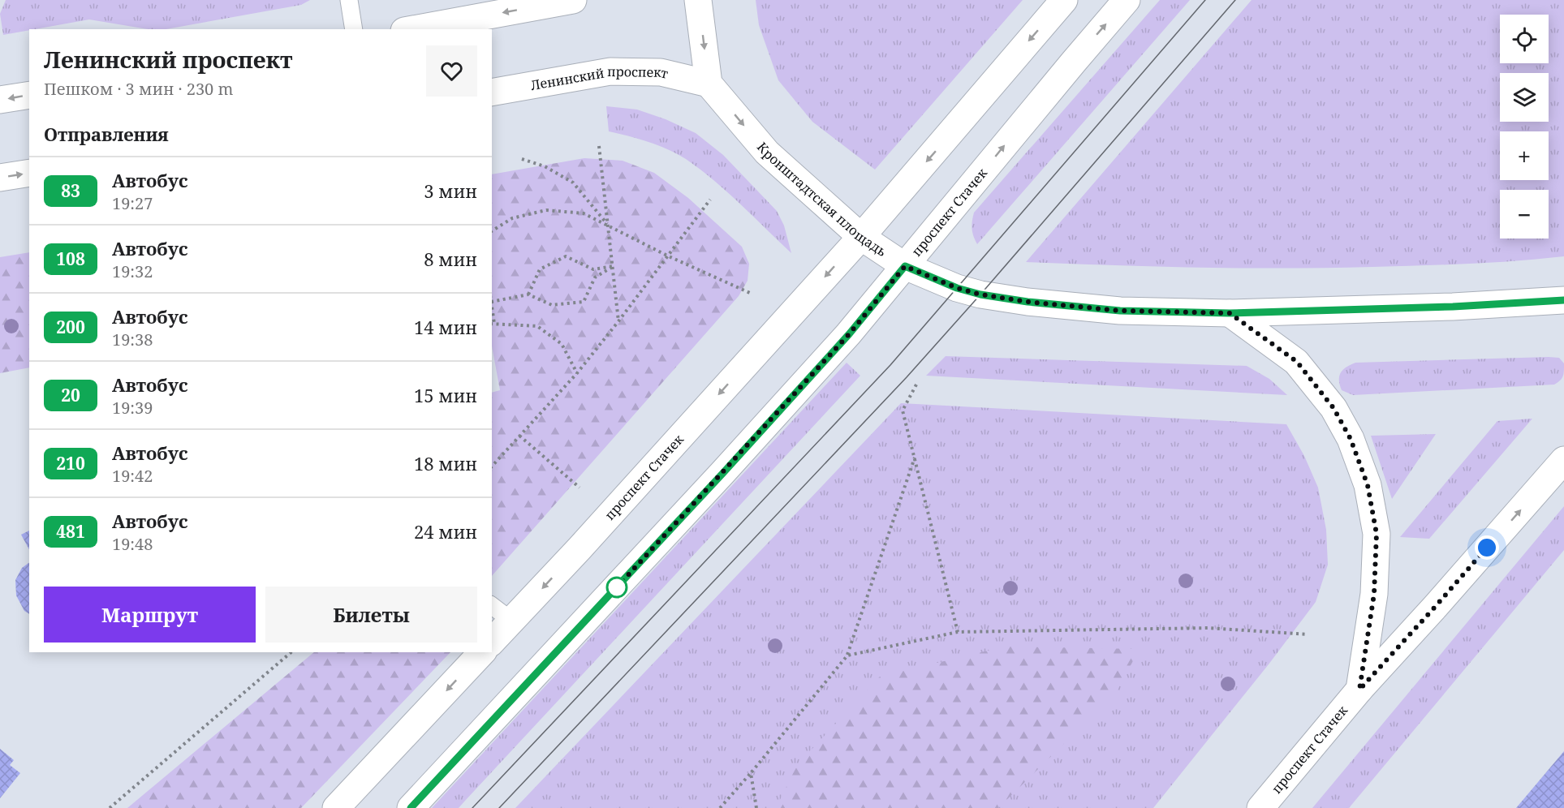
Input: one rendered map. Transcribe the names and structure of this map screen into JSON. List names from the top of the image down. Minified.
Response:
{"streets":{"main road":["Ленинский проспект","Кронштадтская площадь","проспект Стачек"]},"crossings":[["Ленинский проспект","Кронштадтская площадь"],["Кронштадтская площадь","проспект Стачек"]],"lines":["bus line 83"],"page":{"map_buttons":["+","−"],"heading":[["Ленинский проспект","Пешком · 3 мин · 230 m"],"Отправления"],"list":[{"mark":"83","name":"Автобус","note":"19:27","value":"3 мин"},{"mark":"108","name":"Автобус","note":"19:32","value":"8 мин"},{"mark":"200","name":"Автобус","note":"19:38","value":"14 мин"},{"mark":"20","name":"Автобус","note":"19:39","value":"15 мин"},{"mark":"210","name":"Автобус","note":"19:42","value":"18 мин"},{"mark":"481","name":"Автобус","note":"19:48","value":"24 мин"}],"buttons":["Маршрут","Билеты"]}}
